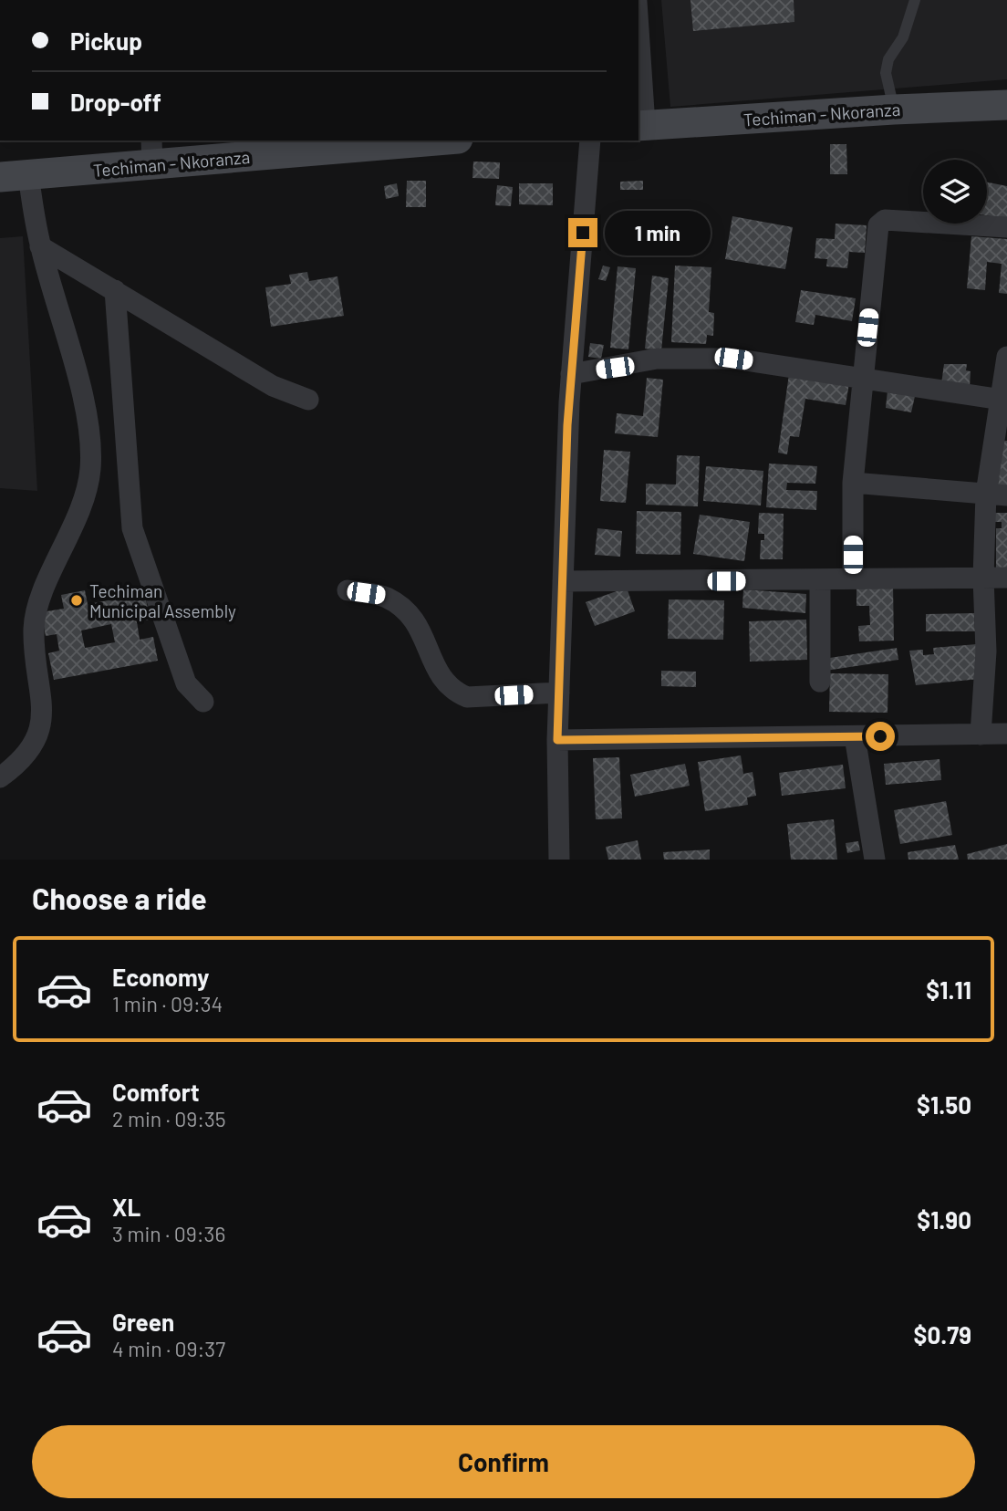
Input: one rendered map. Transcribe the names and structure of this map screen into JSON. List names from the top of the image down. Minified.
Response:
{"streets":{"main road":["Techiman - Nkoranza"]},"places":["Techiman Municipal Assembly"],"page":{"banner":["Pickup","Drop-off"],"bubble":"1 min","heading":"Choose a ride","list":[{"name":"Economy","note":"1 min · 09:34","value":"$1.11"},{"name":"Comfort","note":"2 min · 09:35","value":"$1.50"},{"name":"XL","note":"3 min · 09:36","value":"$1.90"},{"name":"Green","note":"4 min · 09:37","value":"$0.79"}],"buttons":"Confirm"}}
